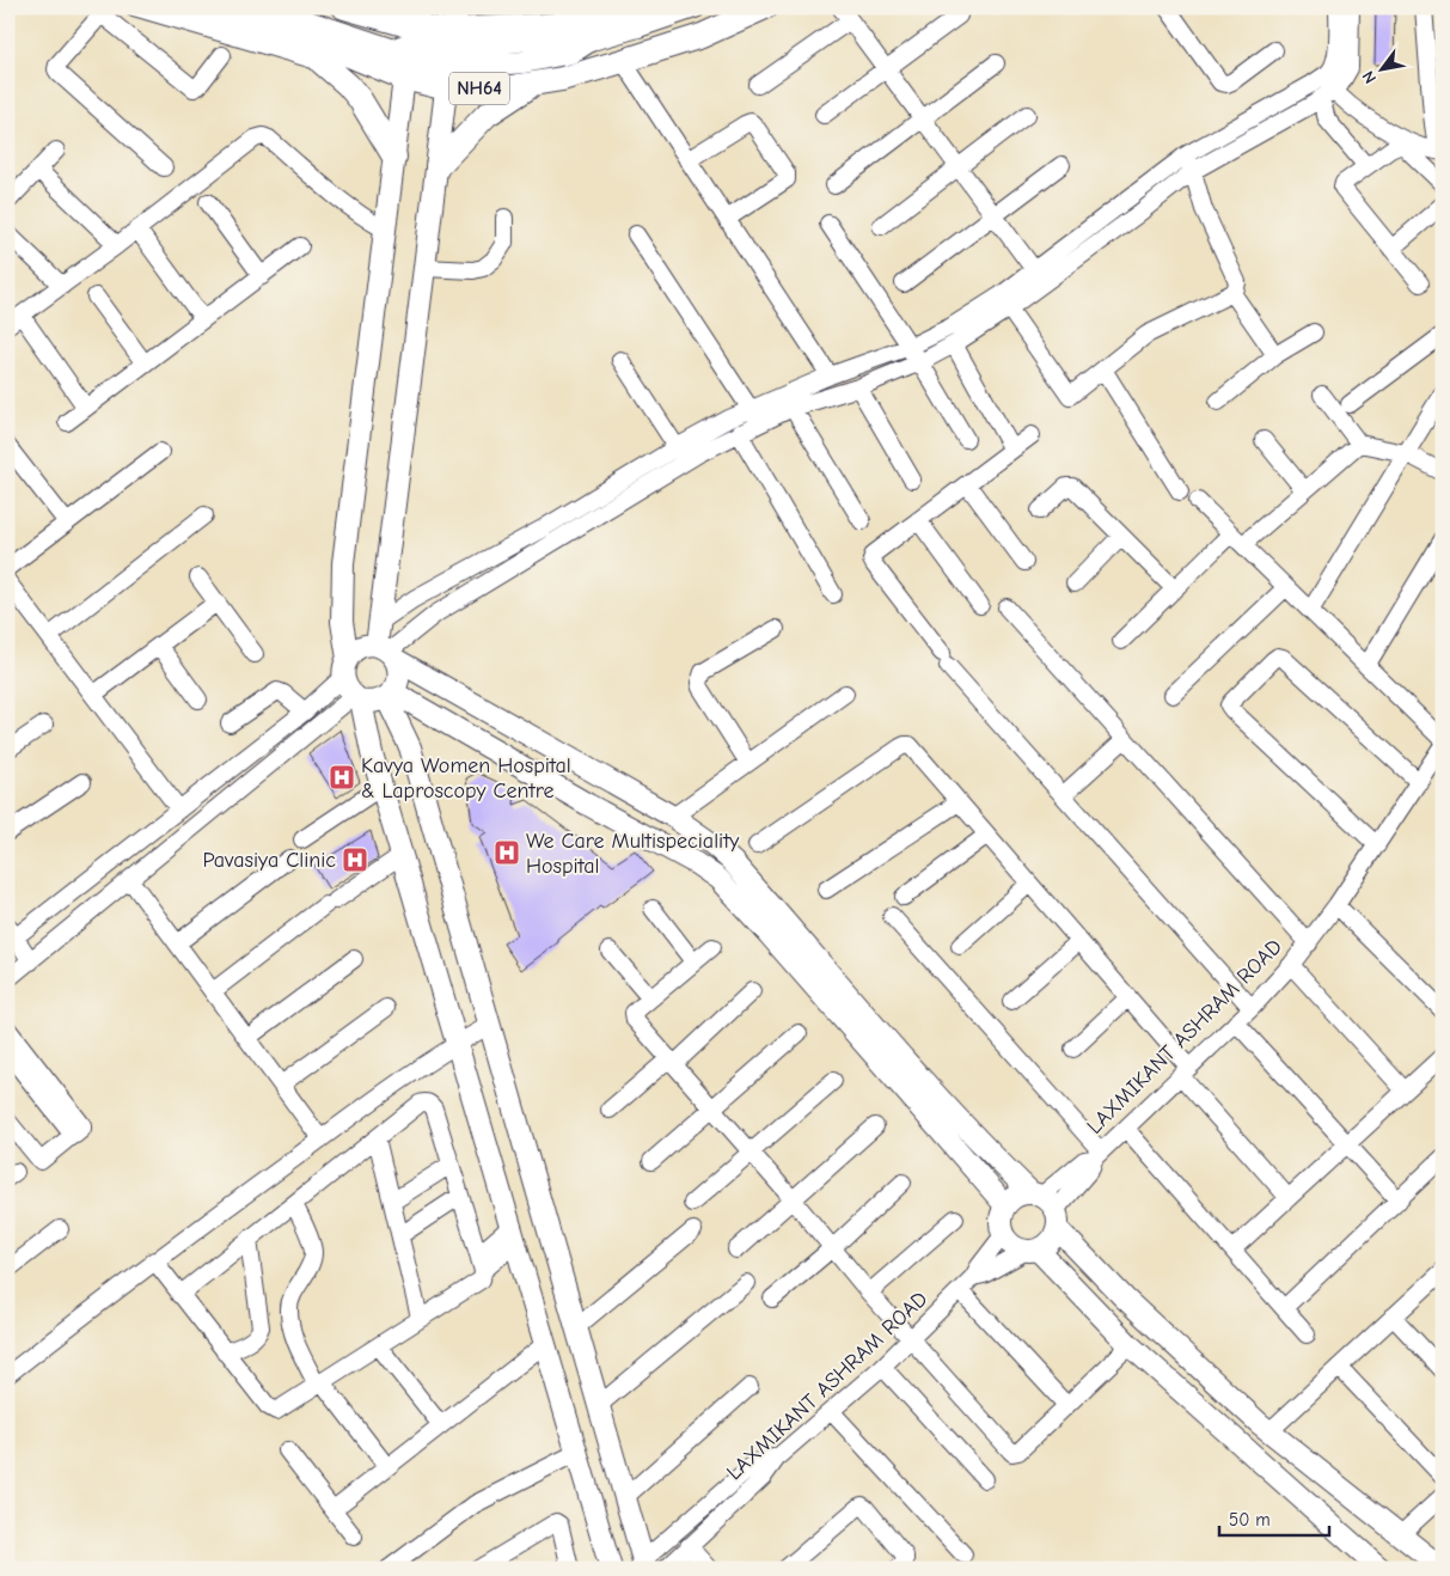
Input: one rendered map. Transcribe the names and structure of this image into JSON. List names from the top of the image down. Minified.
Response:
{"streets":{"highway":["NH64"],"street":["LAXMIKANT ASHRAM ROAD"]},"places":{"hospital":["Kavya Women Hospital & Laproscopy Centre","We Care Multispeciality Hospital","Pavasiya Clinic"]},"scale_bar":"50 m","north":"bottom left"}
